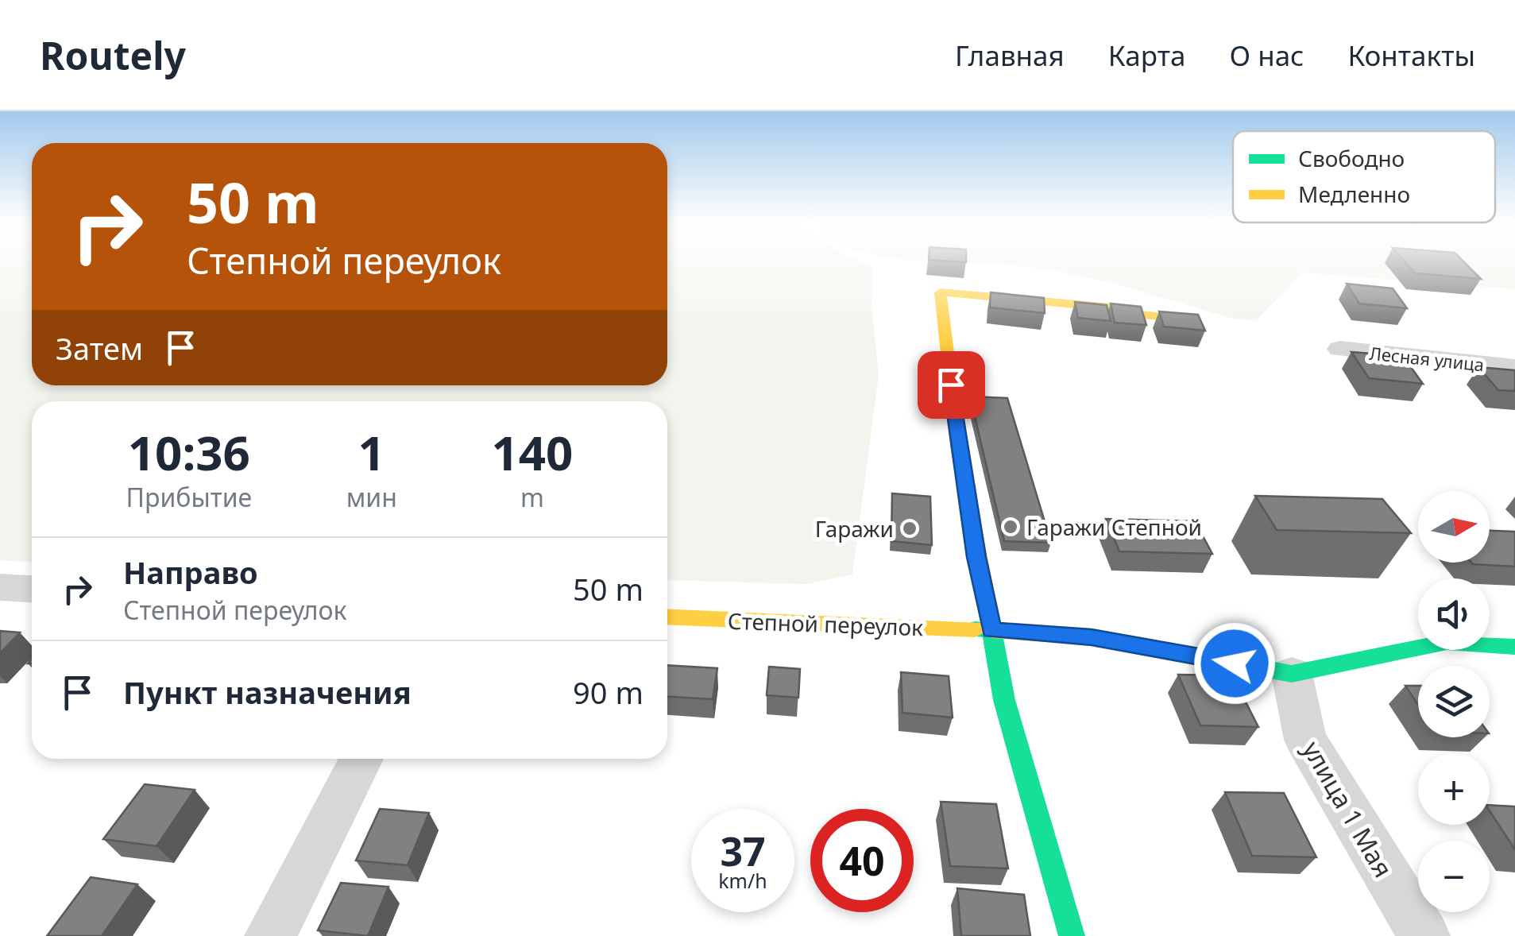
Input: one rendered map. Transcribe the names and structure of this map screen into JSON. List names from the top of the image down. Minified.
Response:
{"streets":{"street":["Лесная улица","Степной переулок","улица 1 Мая"]},"crossings":[["Степной переулок","улица 1 Мая"]],"places":["Гаражи Степной","Гаражи"],"legend":["Свободно","Медленно"],"north":"right","page":{"header":"Routely","nav":["Главная","Карта","О нас","Контакты"],"turn":["50 m","Степной переулок"],"then":"Затем","eta":["10:36","Прибытие","1","мин","140","m"],"map_buttons":["+","−"],"list":[{"name":"Направо","note":"Степной переулок","value":"50 m"},{"name":"Пункт назначения","value":"90 m"}],"speed":"37 km/h","limit":"40"}}
